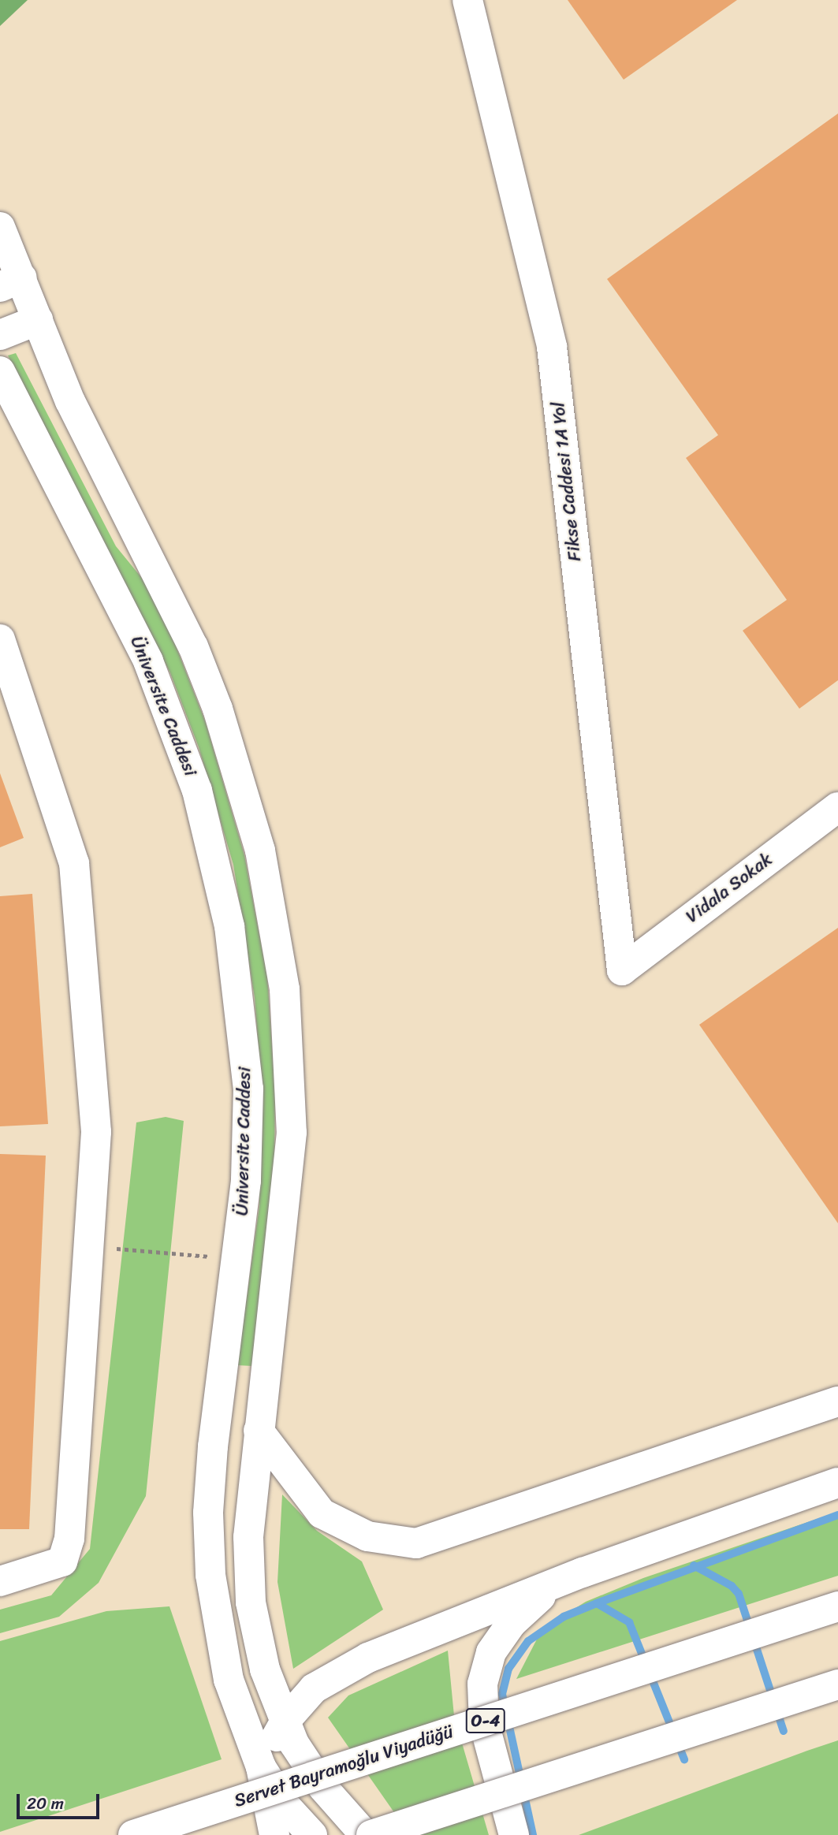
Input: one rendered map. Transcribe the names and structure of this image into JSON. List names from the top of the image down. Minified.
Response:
{"streets":{"main road":["Fikse Caddesi 1A Yol","Üniversite Caddesi","Vidala Sokak","O-4","Servet Bayramoğlu Viyadüğü"]},"crossings":[["Fikse Caddesi 1A Yol","Vidala Sokak"]],"scale_bar":"20 m"}
